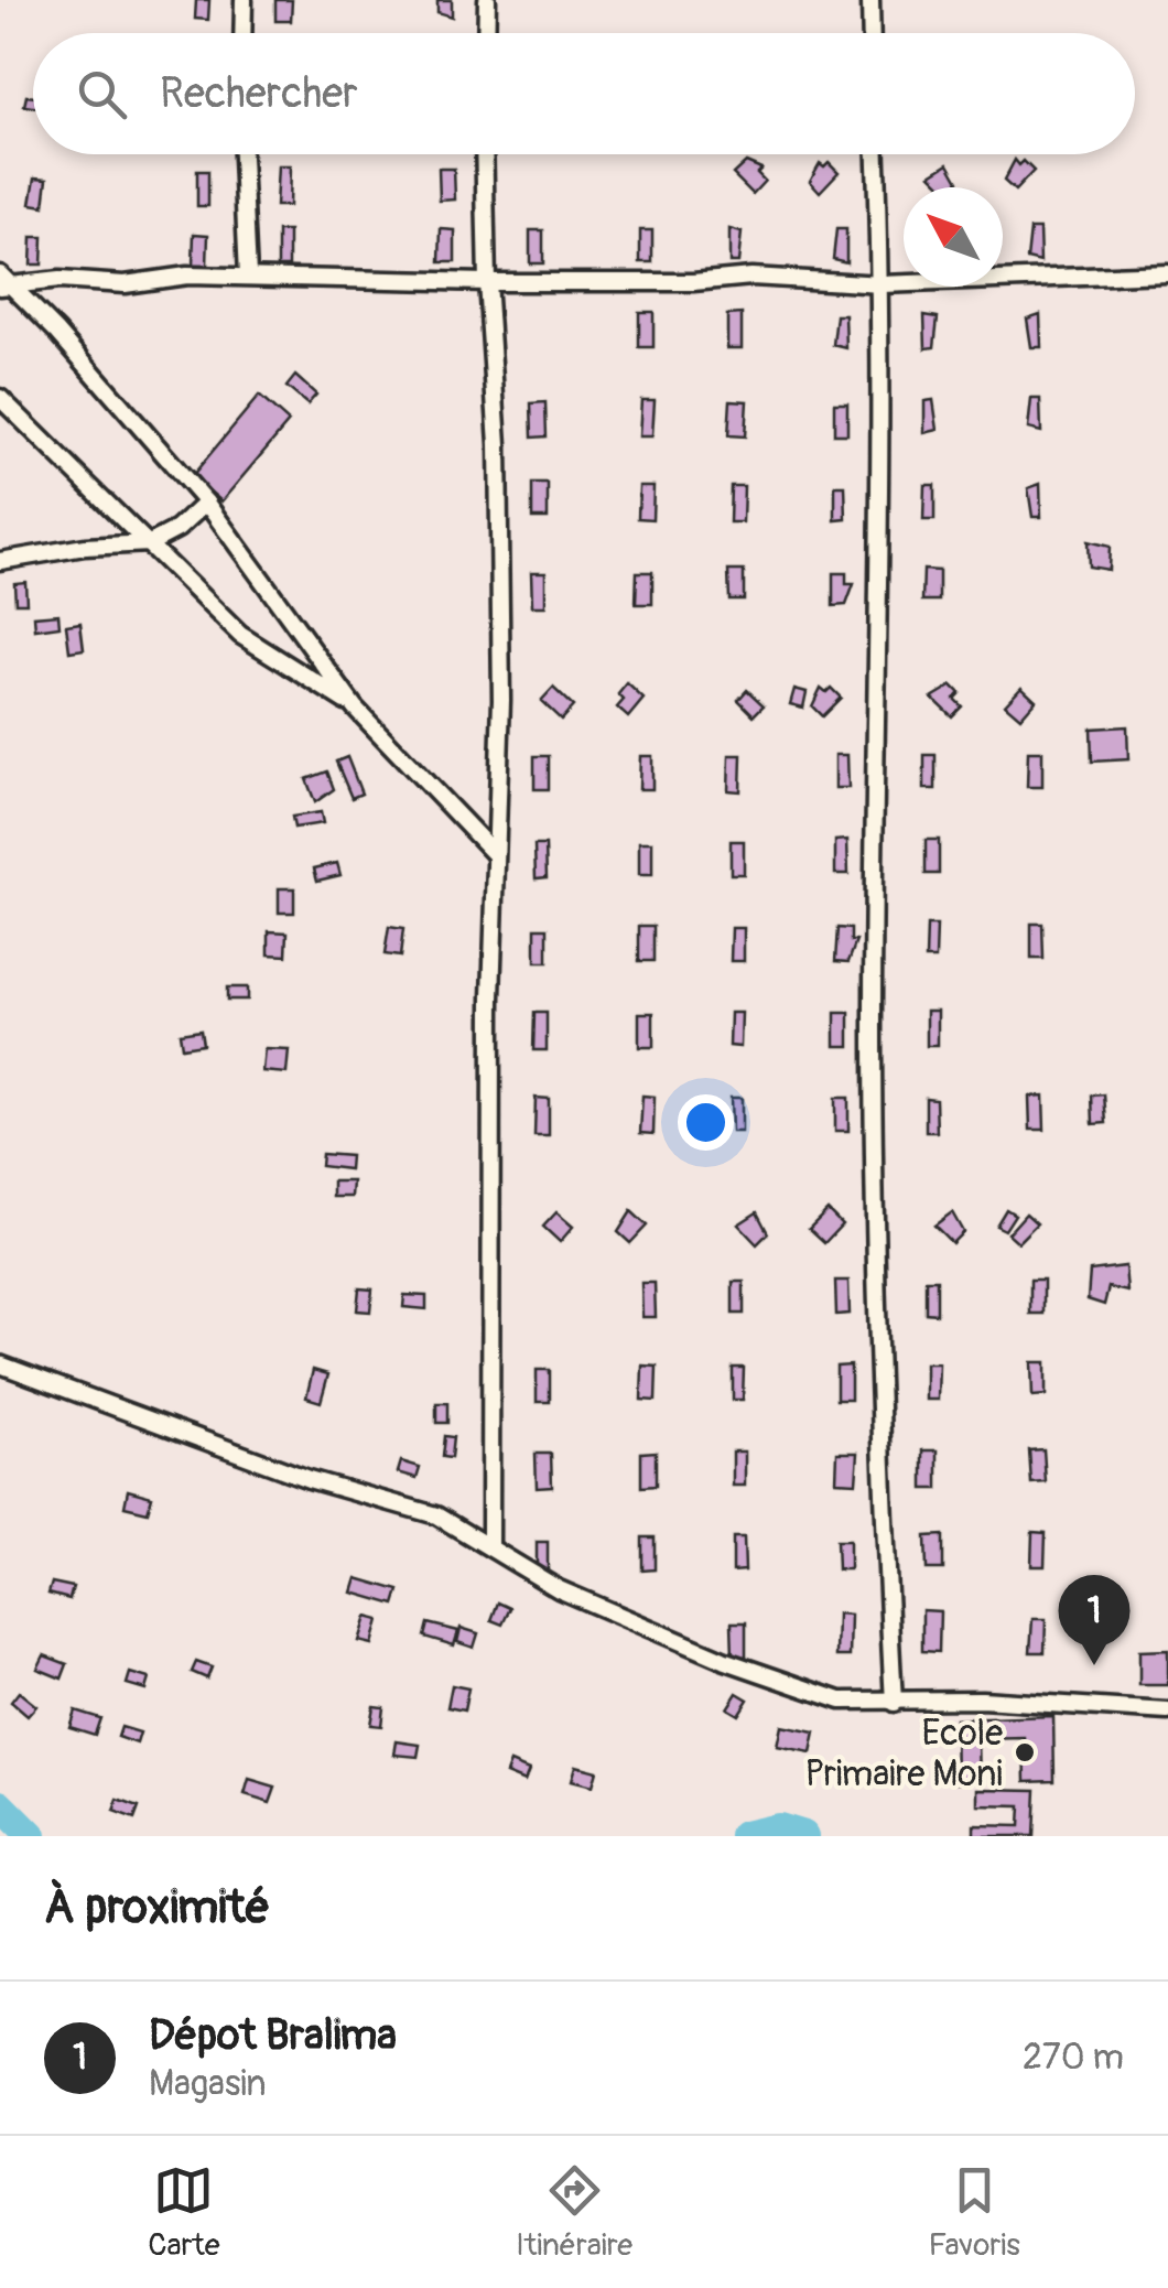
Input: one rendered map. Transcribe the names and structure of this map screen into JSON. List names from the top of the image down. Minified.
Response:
{"places":["Ecole Primaire Moni"],"north":"top left","page":{"search":"Rechercher","pins":"1","heading":"À proximité","list":[{"mark":"1","name":"Dépot Bralima","note":"Magasin","value":"270 m"}],"nav":["Carte","Itinéraire","Favoris"]}}
